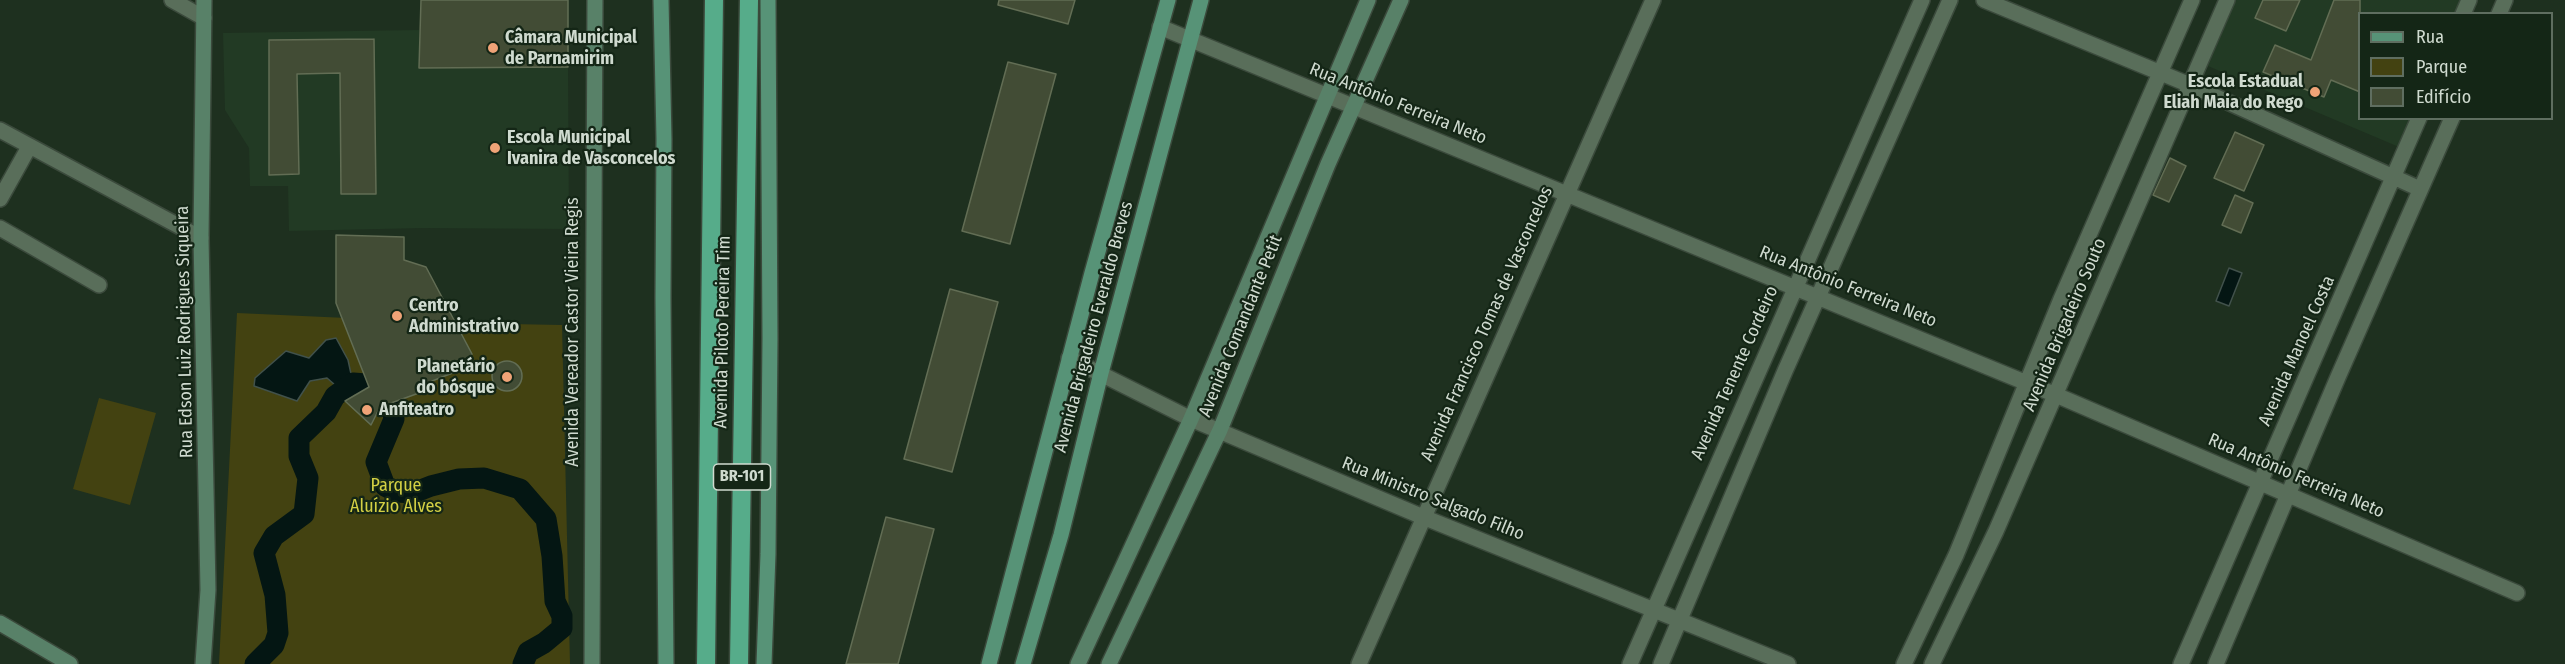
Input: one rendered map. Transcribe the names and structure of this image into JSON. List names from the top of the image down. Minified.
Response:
{"streets":{"highway":["Avenida Piloto Pereira Tim","BR-101"],"main road":["Avenida Brigadeiro Everaldo Breves"],"street":["Rua Antônio Ferreira Neto","Avenida Francisco Tomas de Vasconcelos","Avenida Brigadeiro Souto","Avenida Comandante Petit","Rua Edson Luiz Rodrigues Siqueira","Avenida Vereador Castor Vieira Regis","Avenida Manoel Costa","Avenida Tenente Cordeiro","Rua Ministro Salgado Filho"]},"crossings":[["Rua Antônio Ferreira Neto","Avenida Francisco Tomas de Vasconcelos"],["Rua Antônio Ferreira Neto","Avenida Brigadeiro Souto"],["Rua Antônio Ferreira Neto","Avenida Comandante Petit"],["Rua Antônio Ferreira Neto","Avenida Brigadeiro Everaldo Breves"],["Rua Antônio Ferreira Neto","Avenida Manoel Costa"],["Rua Antônio Ferreira Neto","Avenida Tenente Cordeiro"],["Avenida Francisco Tomas de Vasconcelos","Rua Ministro Salgado Filho"],["Avenida Comandante Petit","Rua Ministro Salgado Filho"],["Avenida Brigadeiro Everaldo Breves","Rua Ministro Salgado Filho"],["Avenida Tenente Cordeiro","Rua Ministro Salgado Filho"]],"parks":["Parque Aluízio Alves"],"places":["Câmara Municipal de Parnamirim","Escola Estadual Eliah Maia do Rego","Escola Municipal Ivanira de Vasconcelos","Centro Administrativo","Planetário do bósque","Anfiteatro"],"legend":["Rua","Parque","Edifício"]}
